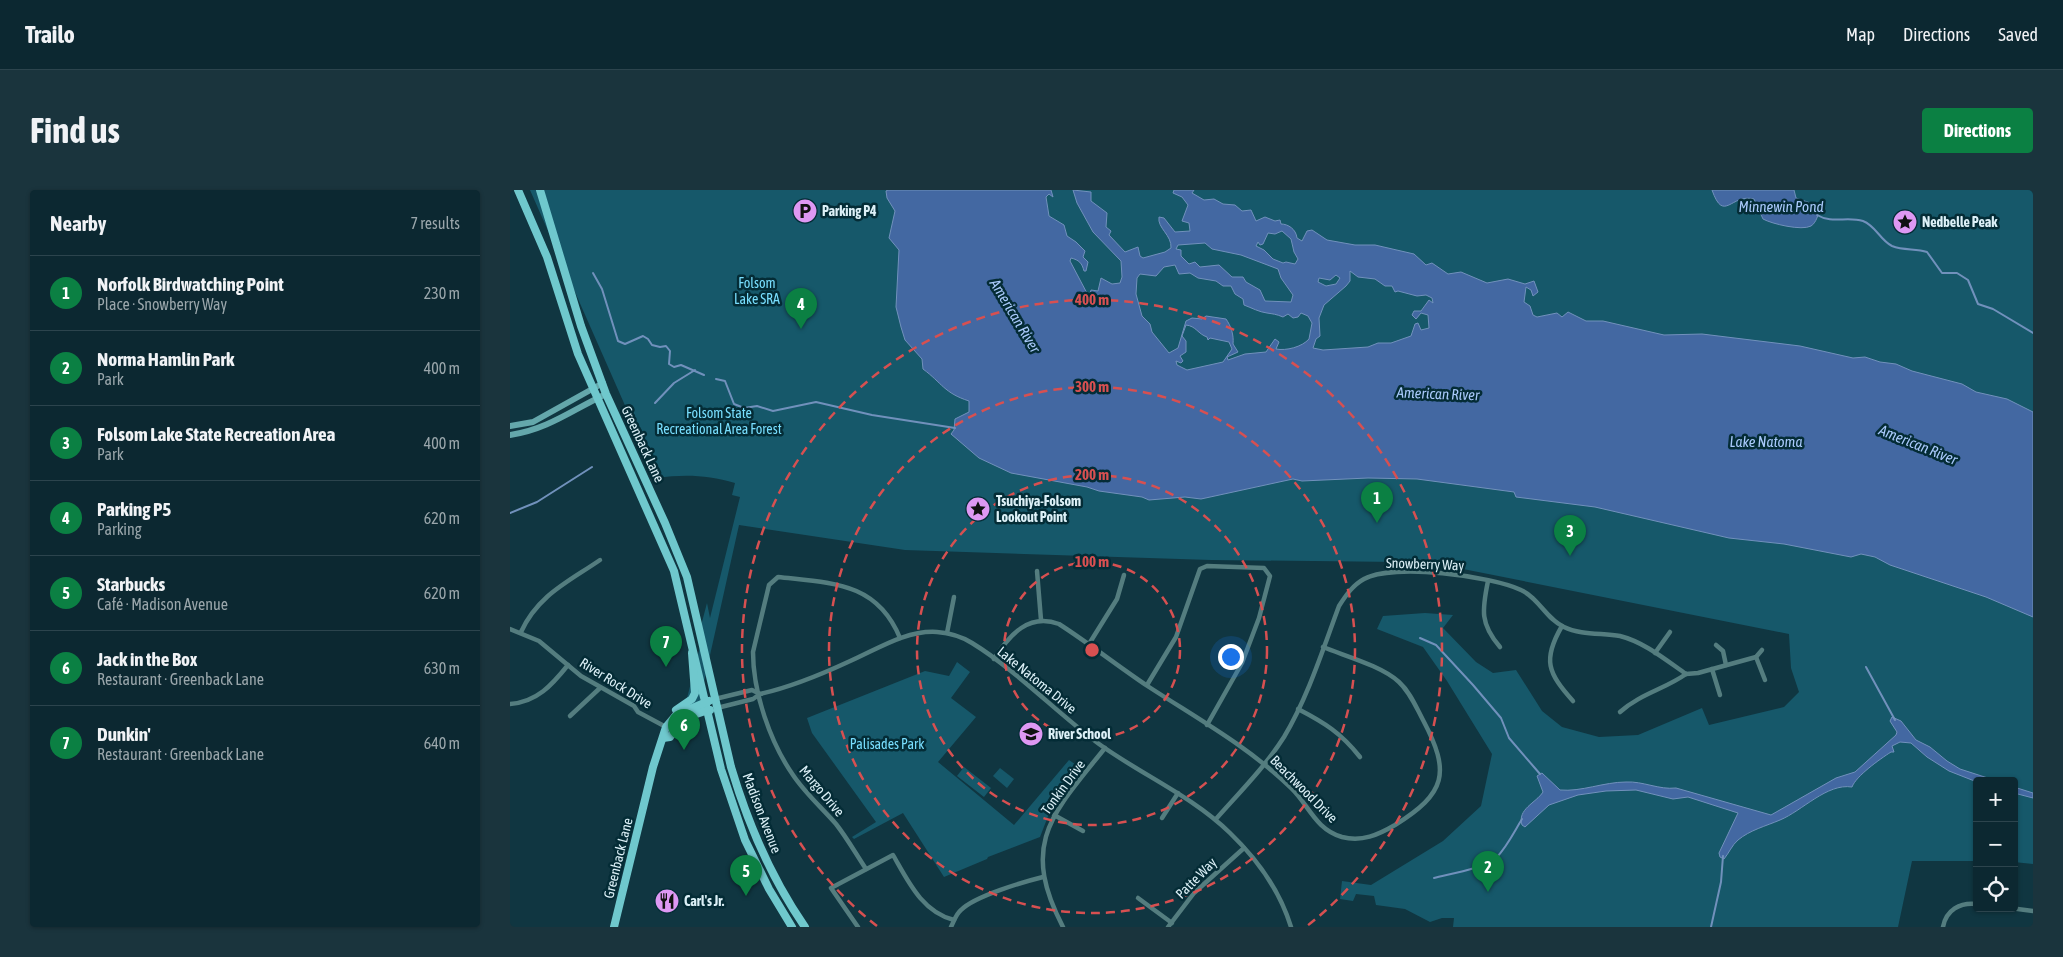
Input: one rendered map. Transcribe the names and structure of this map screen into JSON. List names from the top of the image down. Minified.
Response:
{"streets":{"main road":["Greenback Lane","Madison Avenue"],"street":["Snowberry Way","Lake Natoma Drive","River Rock Drive","Tonkin Drive","Beachwood Drive","Margo Drive","Patte Way"]},"crossings":[["Greenback Lane","Lake Natoma Drive"],["Greenback Lane","River Rock Drive"],["Greenback Lane","Madison Avenue"],["Snowberry Way","Lake Natoma Drive"],["Snowberry Way","Beachwood Drive"],["Lake Natoma Drive","Tonkin Drive"],["Lake Natoma Drive","Margo Drive"],["Lake Natoma Drive","Madison Avenue"],["Lake Natoma Drive","Patte Way"]],"water":["Minnewin Pond","American River","Lake Natoma"],"parks":["Folsom Lake SRA","Folsom State Recreational Area Forest","Palisades Park"],"places":{"parking":["Parking P4"],"place":["Nedbelle Peak","Tsuchiya-Folsom Lookout Point"],"school or university":["River School"],"restaurant":["Carl's Jr."]},"page":{"header":"Trailo","nav":["Map","Directions","Saved"],"buttons":"Directions","title":"Find us","heading":["Nearby","7 results"],"list":[{"mark":"1","name":"Norfolk Birdwatching Point","note":"Place · Snowberry Way","value":"230 m"},{"mark":"2","name":"Norma Hamlin Park","note":"Park","value":"400 m"},{"mark":"3","name":"Folsom Lake State Recreation Area","note":"Park","value":"400 m"},{"mark":"4","name":"Parking P5","note":"Parking","value":"620 m"},{"mark":"5","name":"Starbucks","note":"Café · Madison Avenue","value":"620 m"},{"mark":"6","name":"Jack in the Box","note":"Restaurant · Greenback Lane","value":"630 m"},{"mark":"7","name":"Dunkin'","note":"Restaurant · Greenback Lane","value":"640 m"}],"pins":["4","1","3","7","6","2","5"],"map_buttons":["+","−"]},"rings":["400 m","300 m","200 m","100 m"]}
